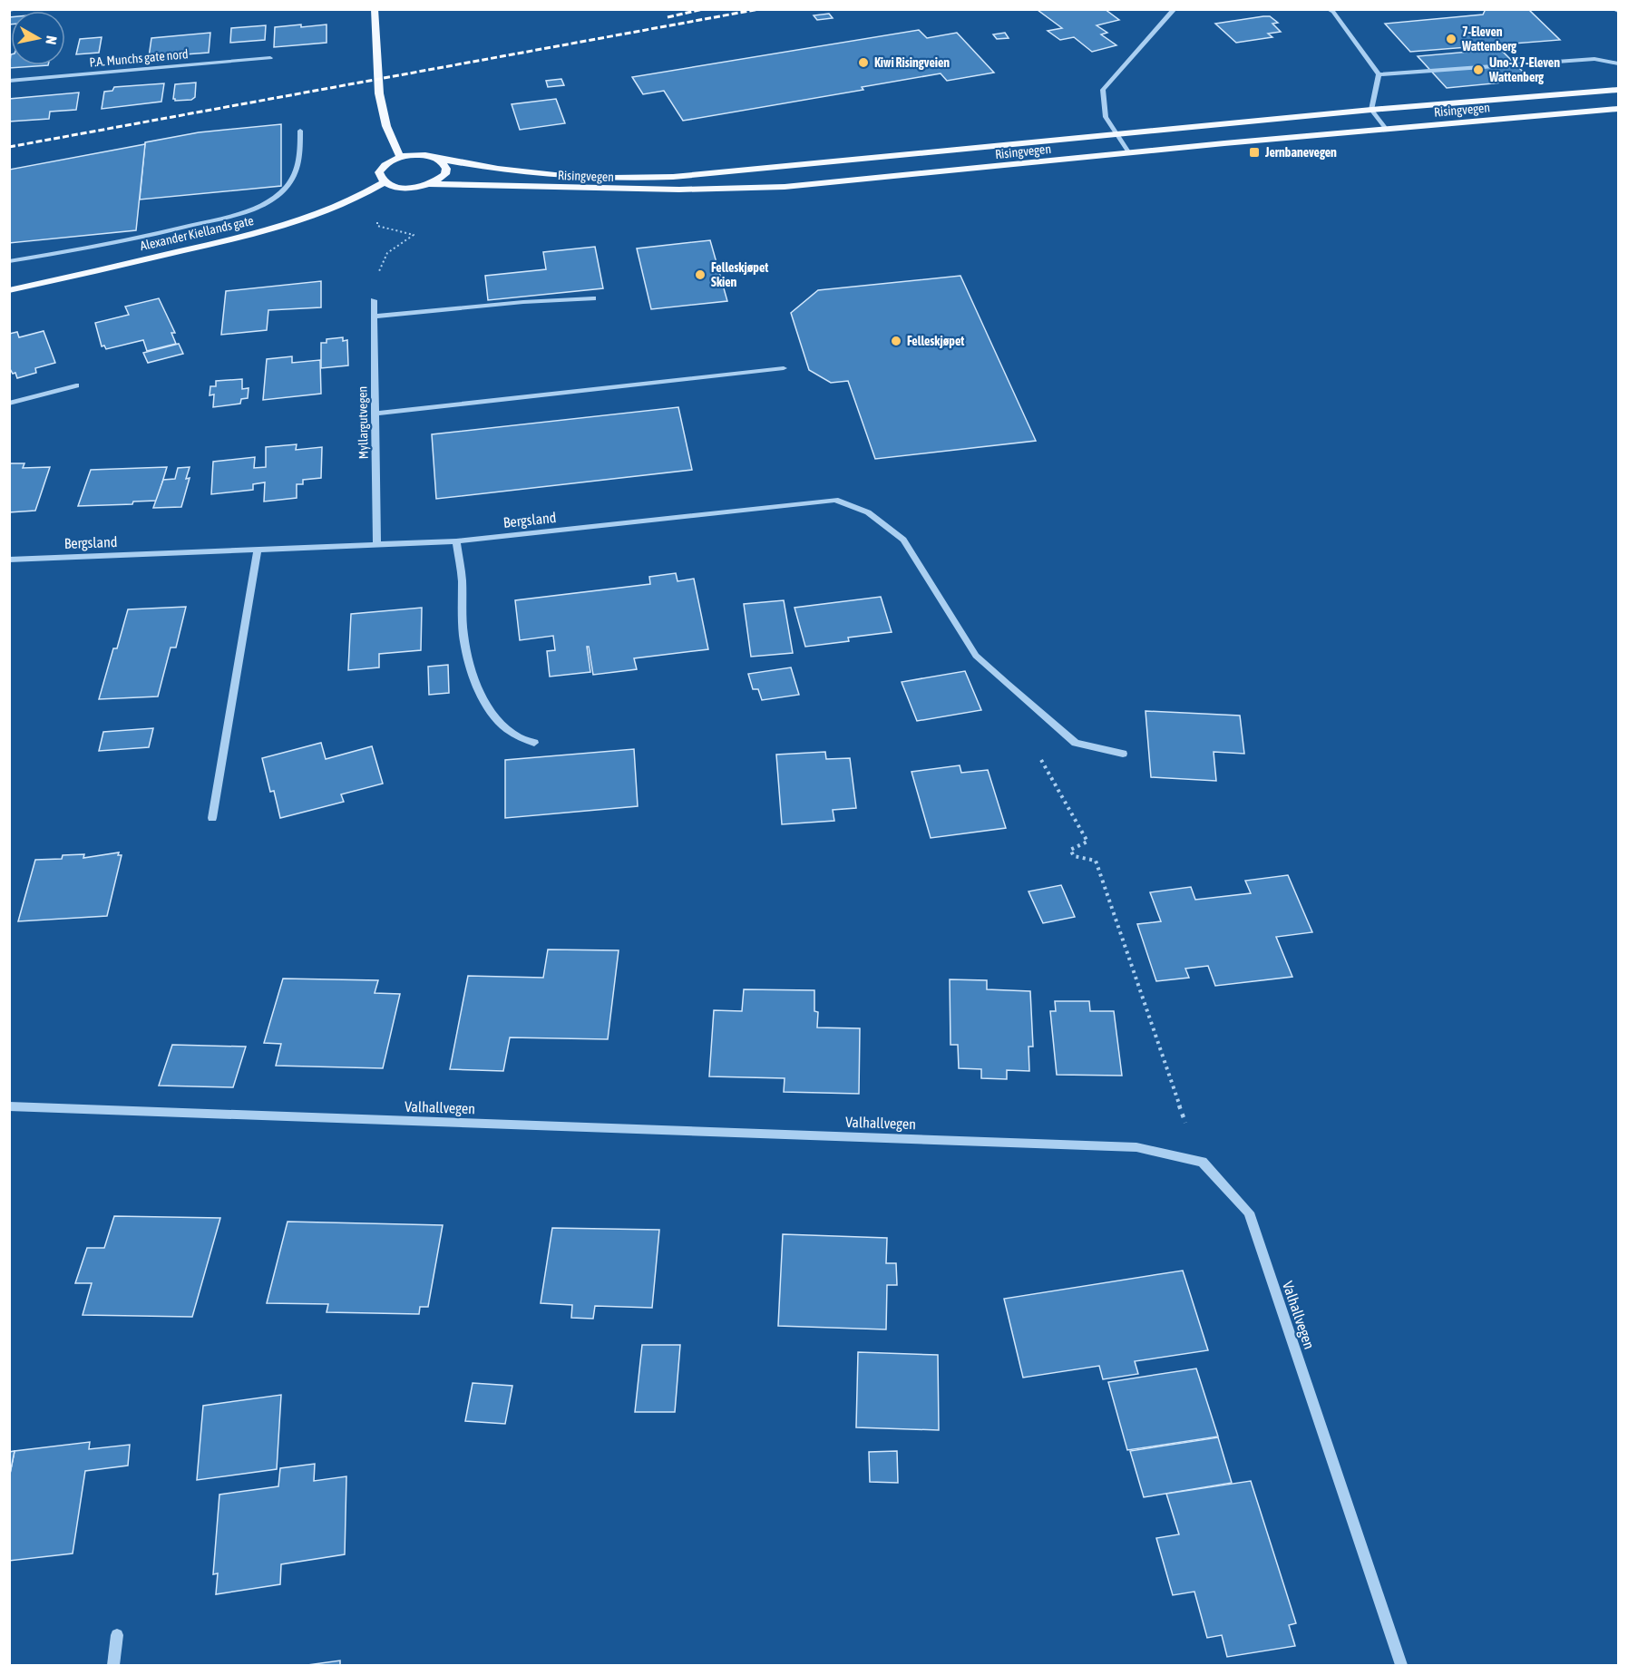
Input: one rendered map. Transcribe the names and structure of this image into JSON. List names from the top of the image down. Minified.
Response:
{"streets":{"main road":["Risingvegen","Alexander Kiellands gate"],"street":["P.A. Munchs gate nord","Myllargutvegen","Bergsland","Valhallvegen"]},"crossings":[["Risingvegen","Alexander Kiellands gate"],["Myllargutvegen","Bergsland"]],"places":{"other":["7-Eleven Wattenberg","Kiwi Risingveien","Uno-X 7-Eleven Wattenberg","Felleskjøpet Skien","Felleskjøpet"],"transit":["Jernbanevegen"]},"north":"right"}
